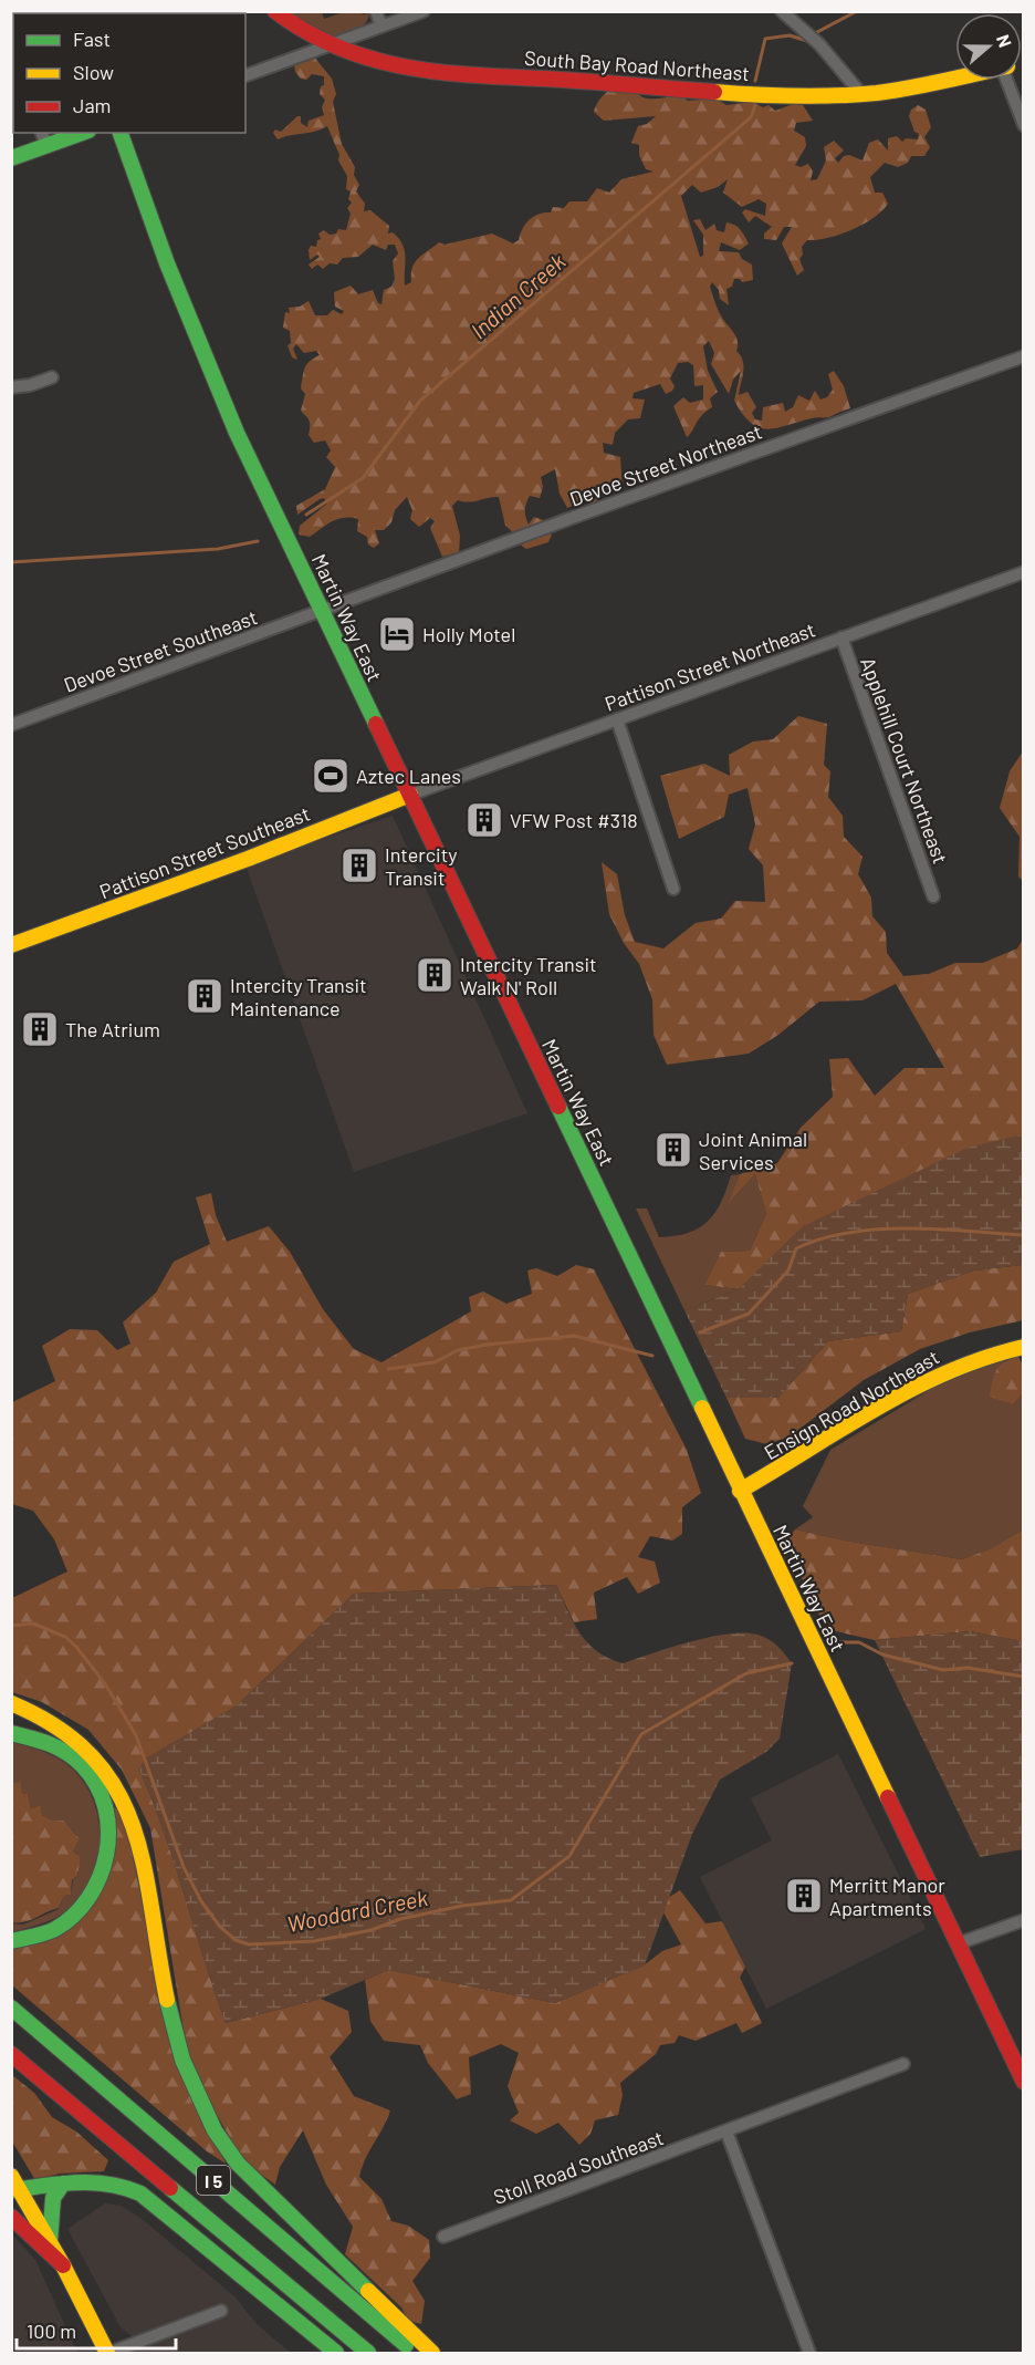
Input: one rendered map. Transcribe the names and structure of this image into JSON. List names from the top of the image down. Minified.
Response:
{"streets":{"main road":["South Bay Road Northeast","Martin Way East","Pattison Street Southeast","Ensign Road Northeast","I 5"],"street":["Devoe Street Northeast","Devoe Street Southeast","Pattison Street Northeast","Applehill Court Northeast","Stoll Road Southeast"]},"crossings":[["Devoe Street Northeast","Martin Way East"],["Devoe Street Northeast","Devoe Street Southeast"],["Martin Way East","Devoe Street Southeast"],["Martin Way East","Pattison Street Northeast"],["Martin Way East","Pattison Street Southeast"],["Martin Way East","Ensign Road Northeast"],["Pattison Street Northeast","Applehill Court Northeast"],["Pattison Street Northeast","Pattison Street Southeast"]],"water":["Indian Creek","Woodard Creek"],"places":{"hotel":["Holly Motel"],"sports":["Aztec Lanes"],"building":["VFW Post #318","Intercity Transit","Intercity Transit Walk N' Roll","Intercity Transit Maintenance","The Atrium","Joint Animal Services","Merritt Manor Apartments"]},"legend":["Fast","Slow","Jam"],"scale_bar":"100 m","north":"right"}
